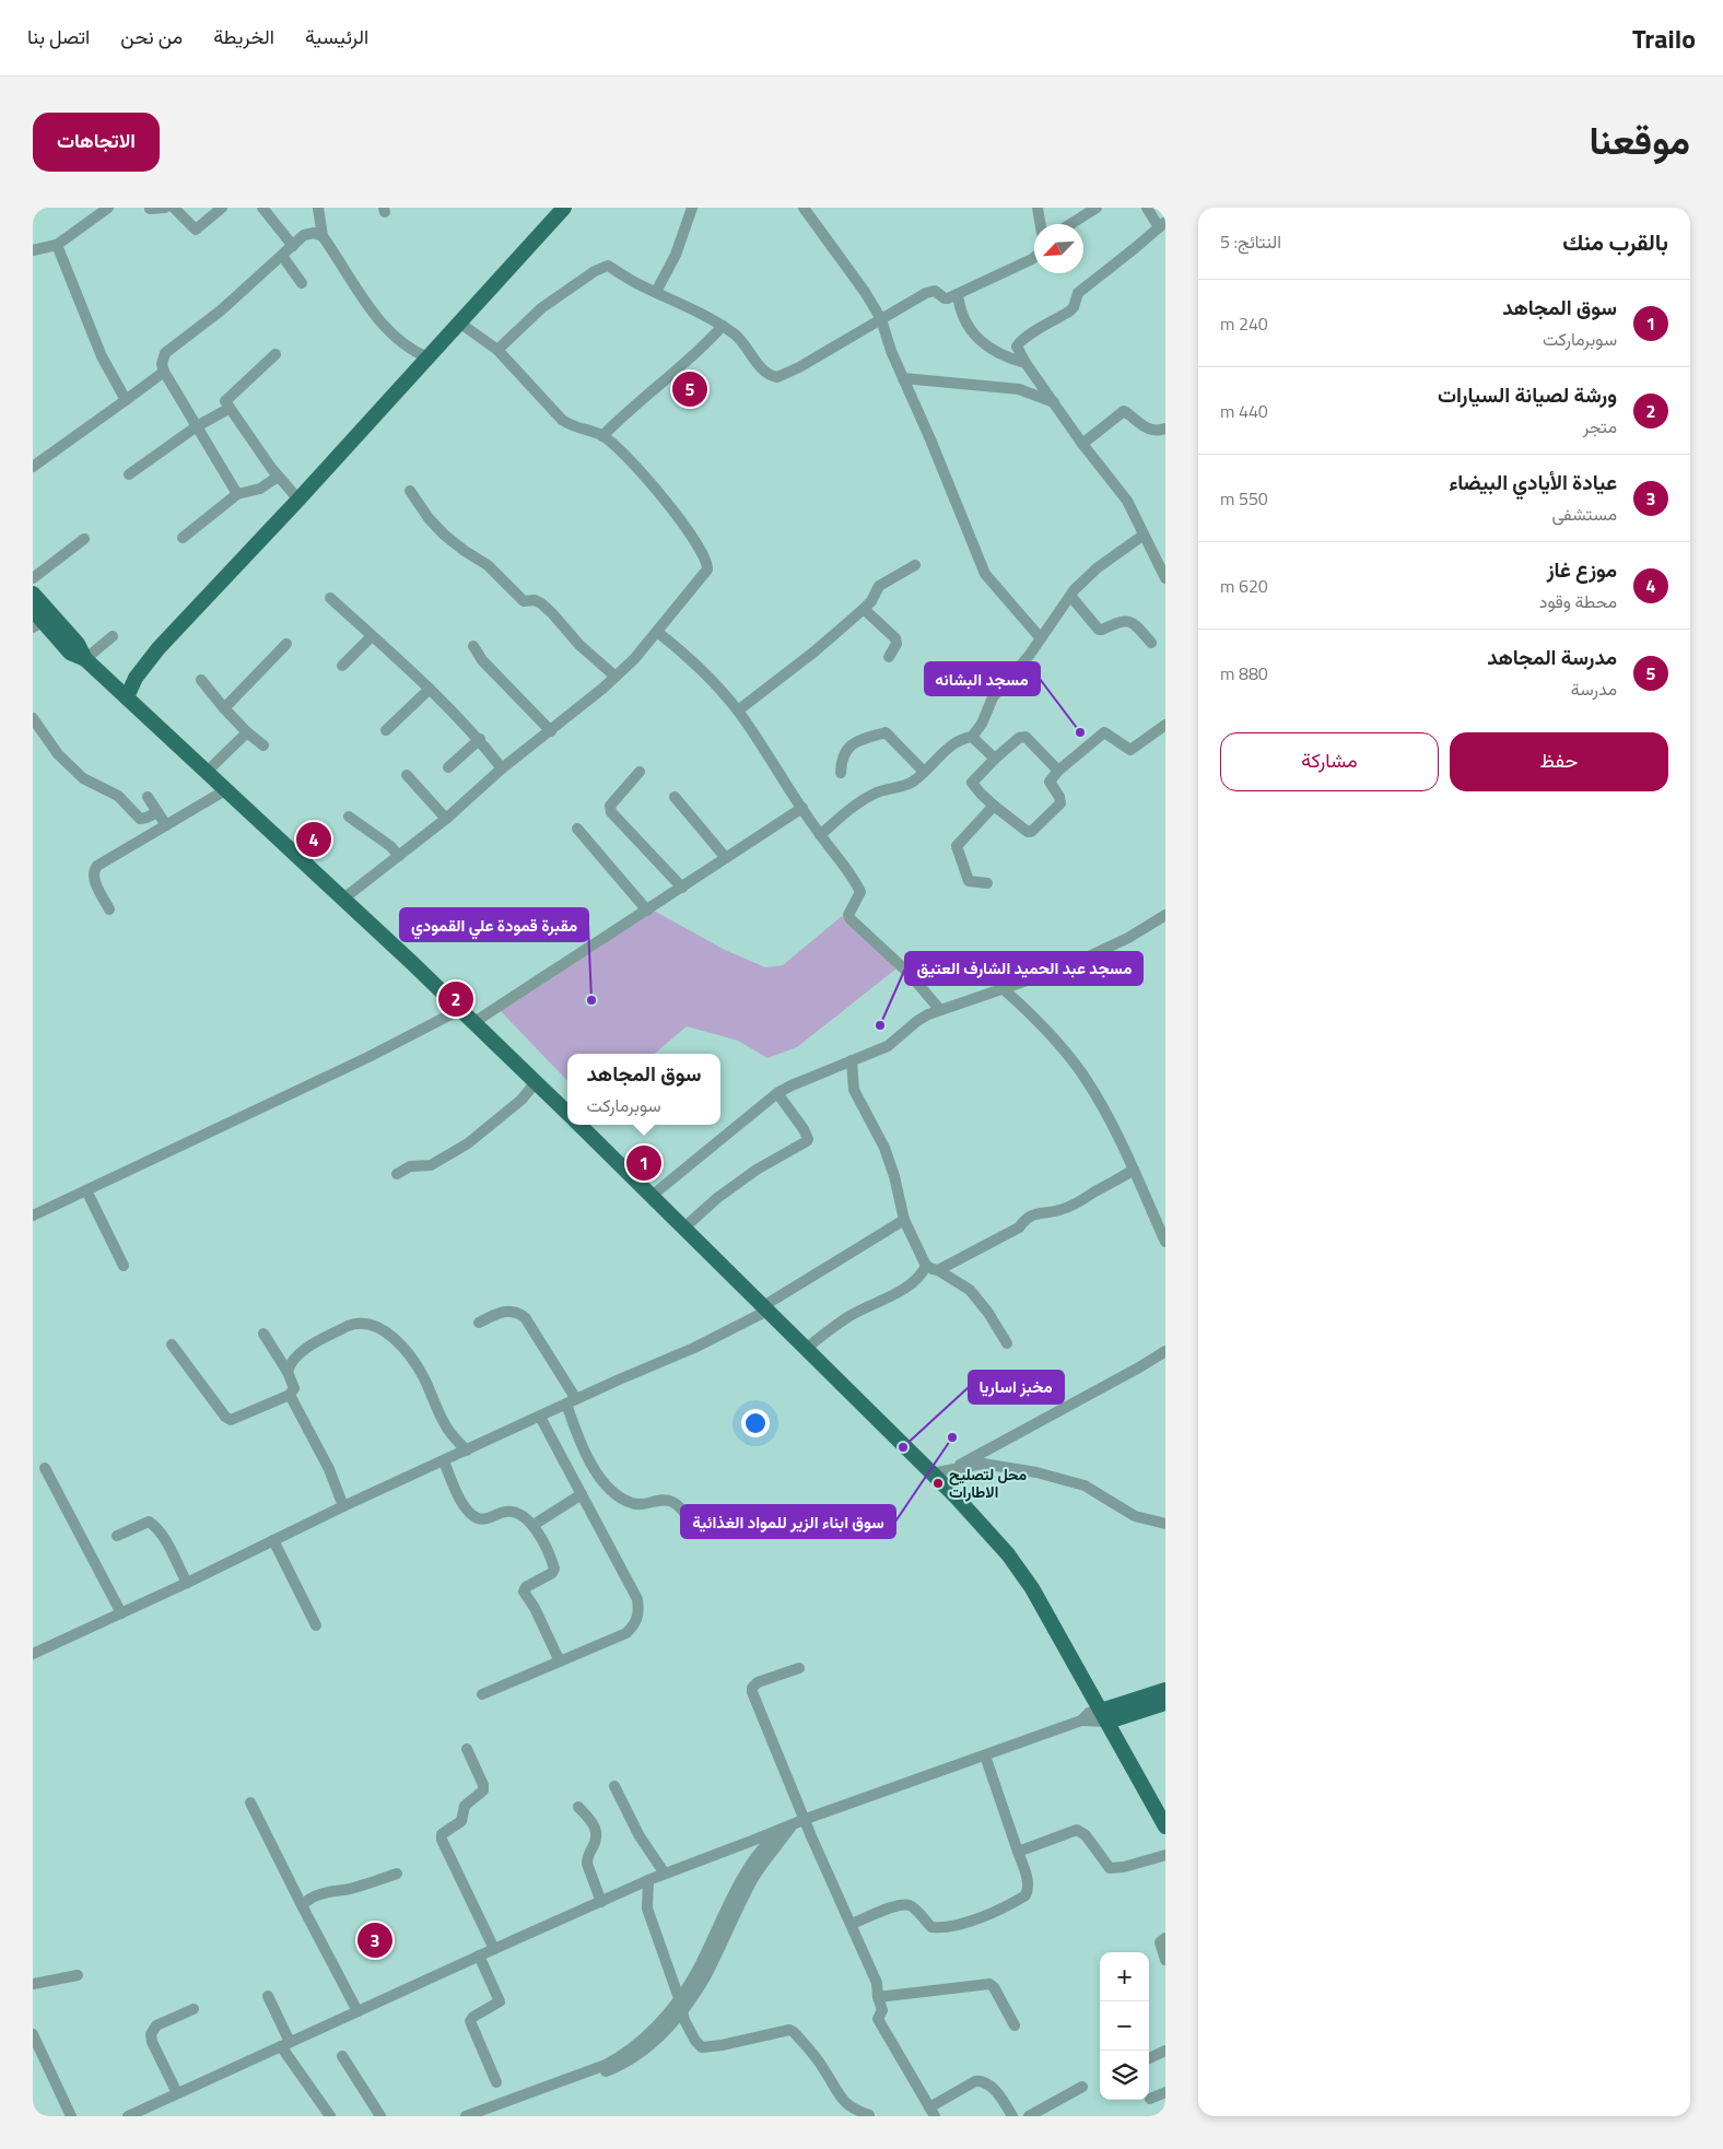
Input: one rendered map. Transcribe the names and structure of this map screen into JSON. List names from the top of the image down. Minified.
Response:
{"places":["مسجد البشانه","مقبرة قمودة علي القمودي","مسجد عبد الحميد الشارف العتيق","سوق ابناء الزير للمواد الغذائية","مخبز اساريا","محل لتصليح الاطارات"],"north":"bottom left","page":{"header":"Trailo","nav":["الرئيسية","الخريطة","من نحن","اتصل بنا"],"title":"موقعنا","buttons":["الاتجاهات",["حفظ","مشاركة"]],"heading":["بالقرب منك","النتائج: 5"],"list":[{"mark":"1","name":"سوق المجاهد","note":"سوبرماركت","value":"240 m"},{"mark":"2","name":"ورشة لصيانة السيارات","note":"متجر","value":"440 m"},{"mark":"3","name":"عيادة الأيادي البيضاء","note":"مستشفى","value":"550 m"},{"mark":"4","name":"موزع غاز","note":"محطة وقود","value":"620 m"},{"mark":"5","name":"مدرسة المجاهد","note":"مدرسة","value":"880 m"}],"pins":["5","4","2","1","3"],"popup":["سوق المجاهد","سوبرماركت"],"map_buttons":["+","−"]}}
